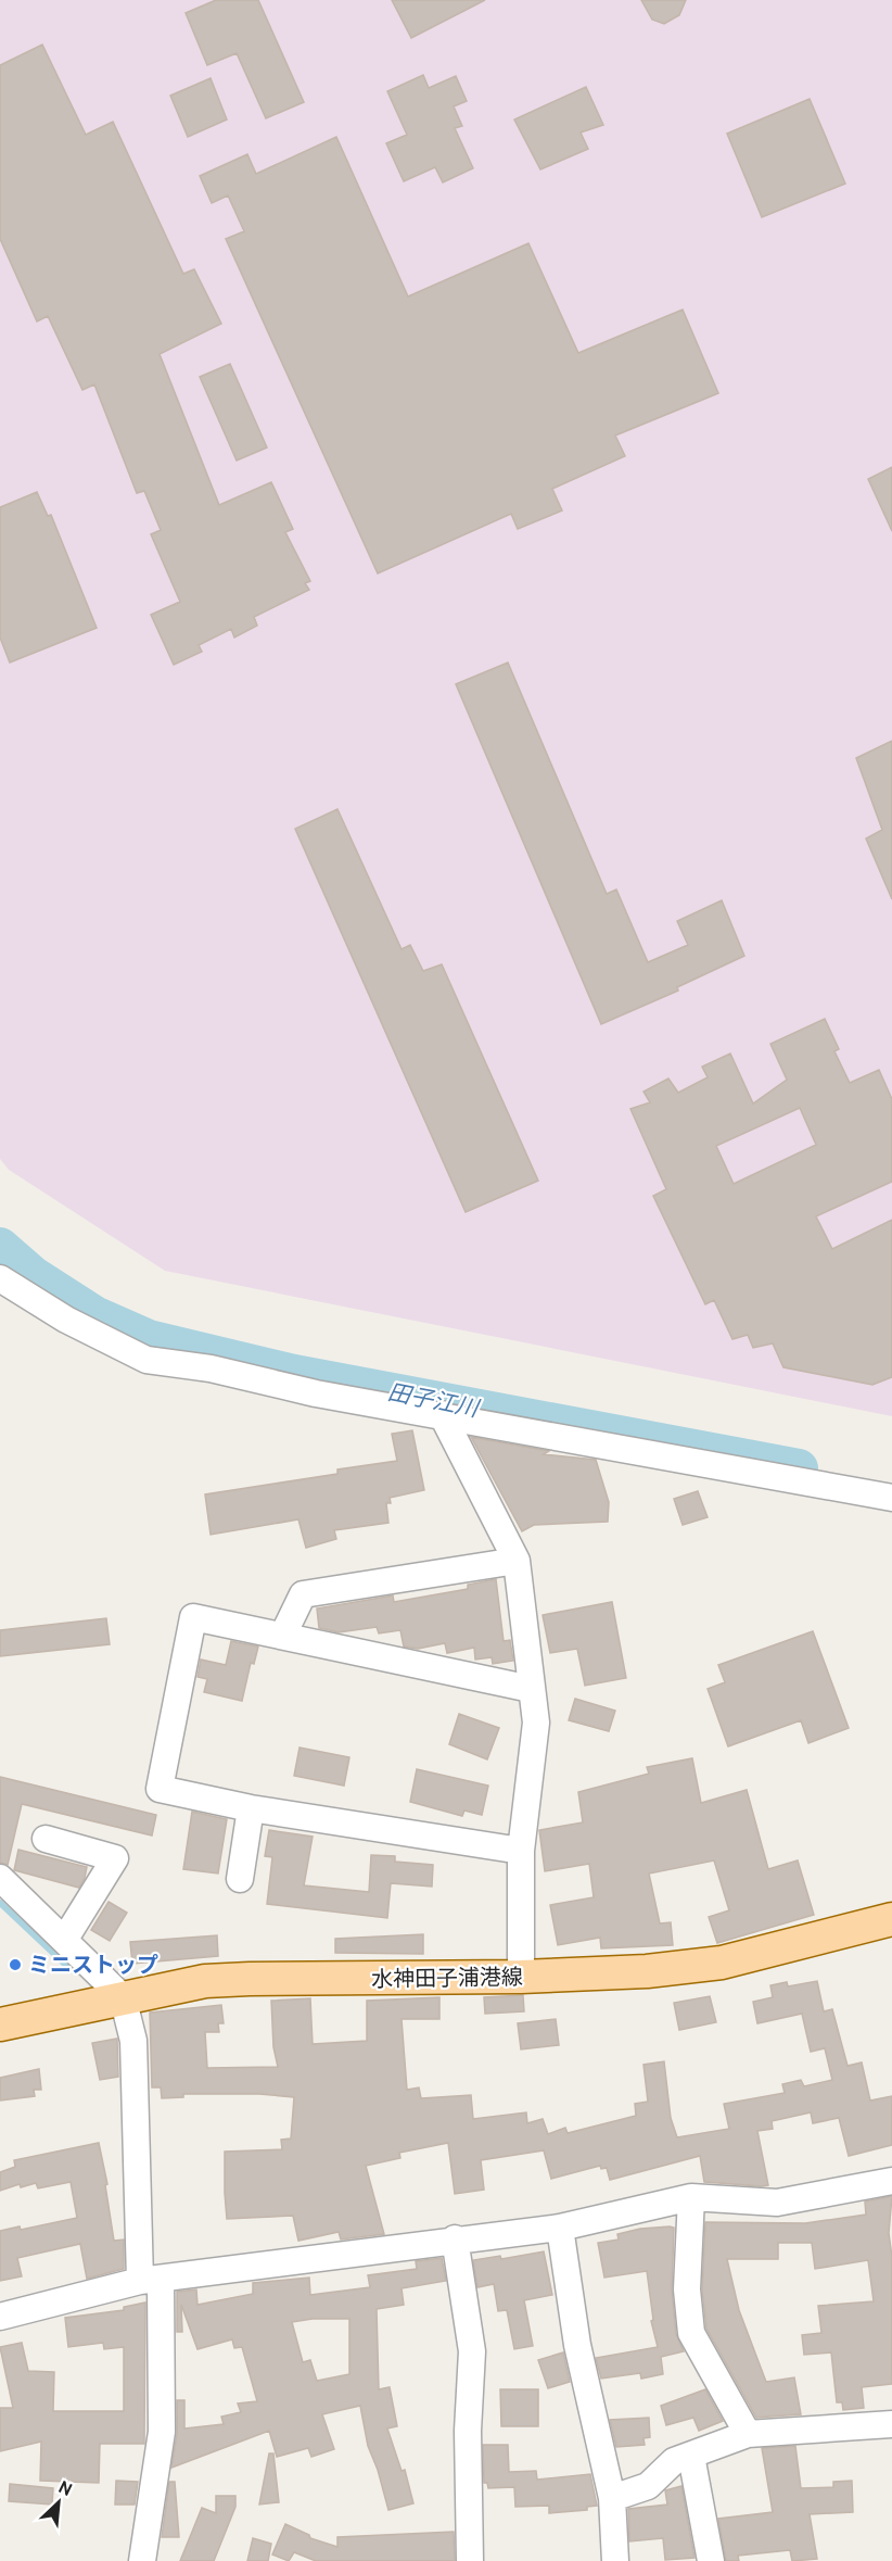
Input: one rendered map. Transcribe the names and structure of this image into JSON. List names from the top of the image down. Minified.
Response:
{"streets":{"main road":["水神田子浦港線"]},"water":["田子江川"],"places":["ミニストップ"],"north":"top right"}
